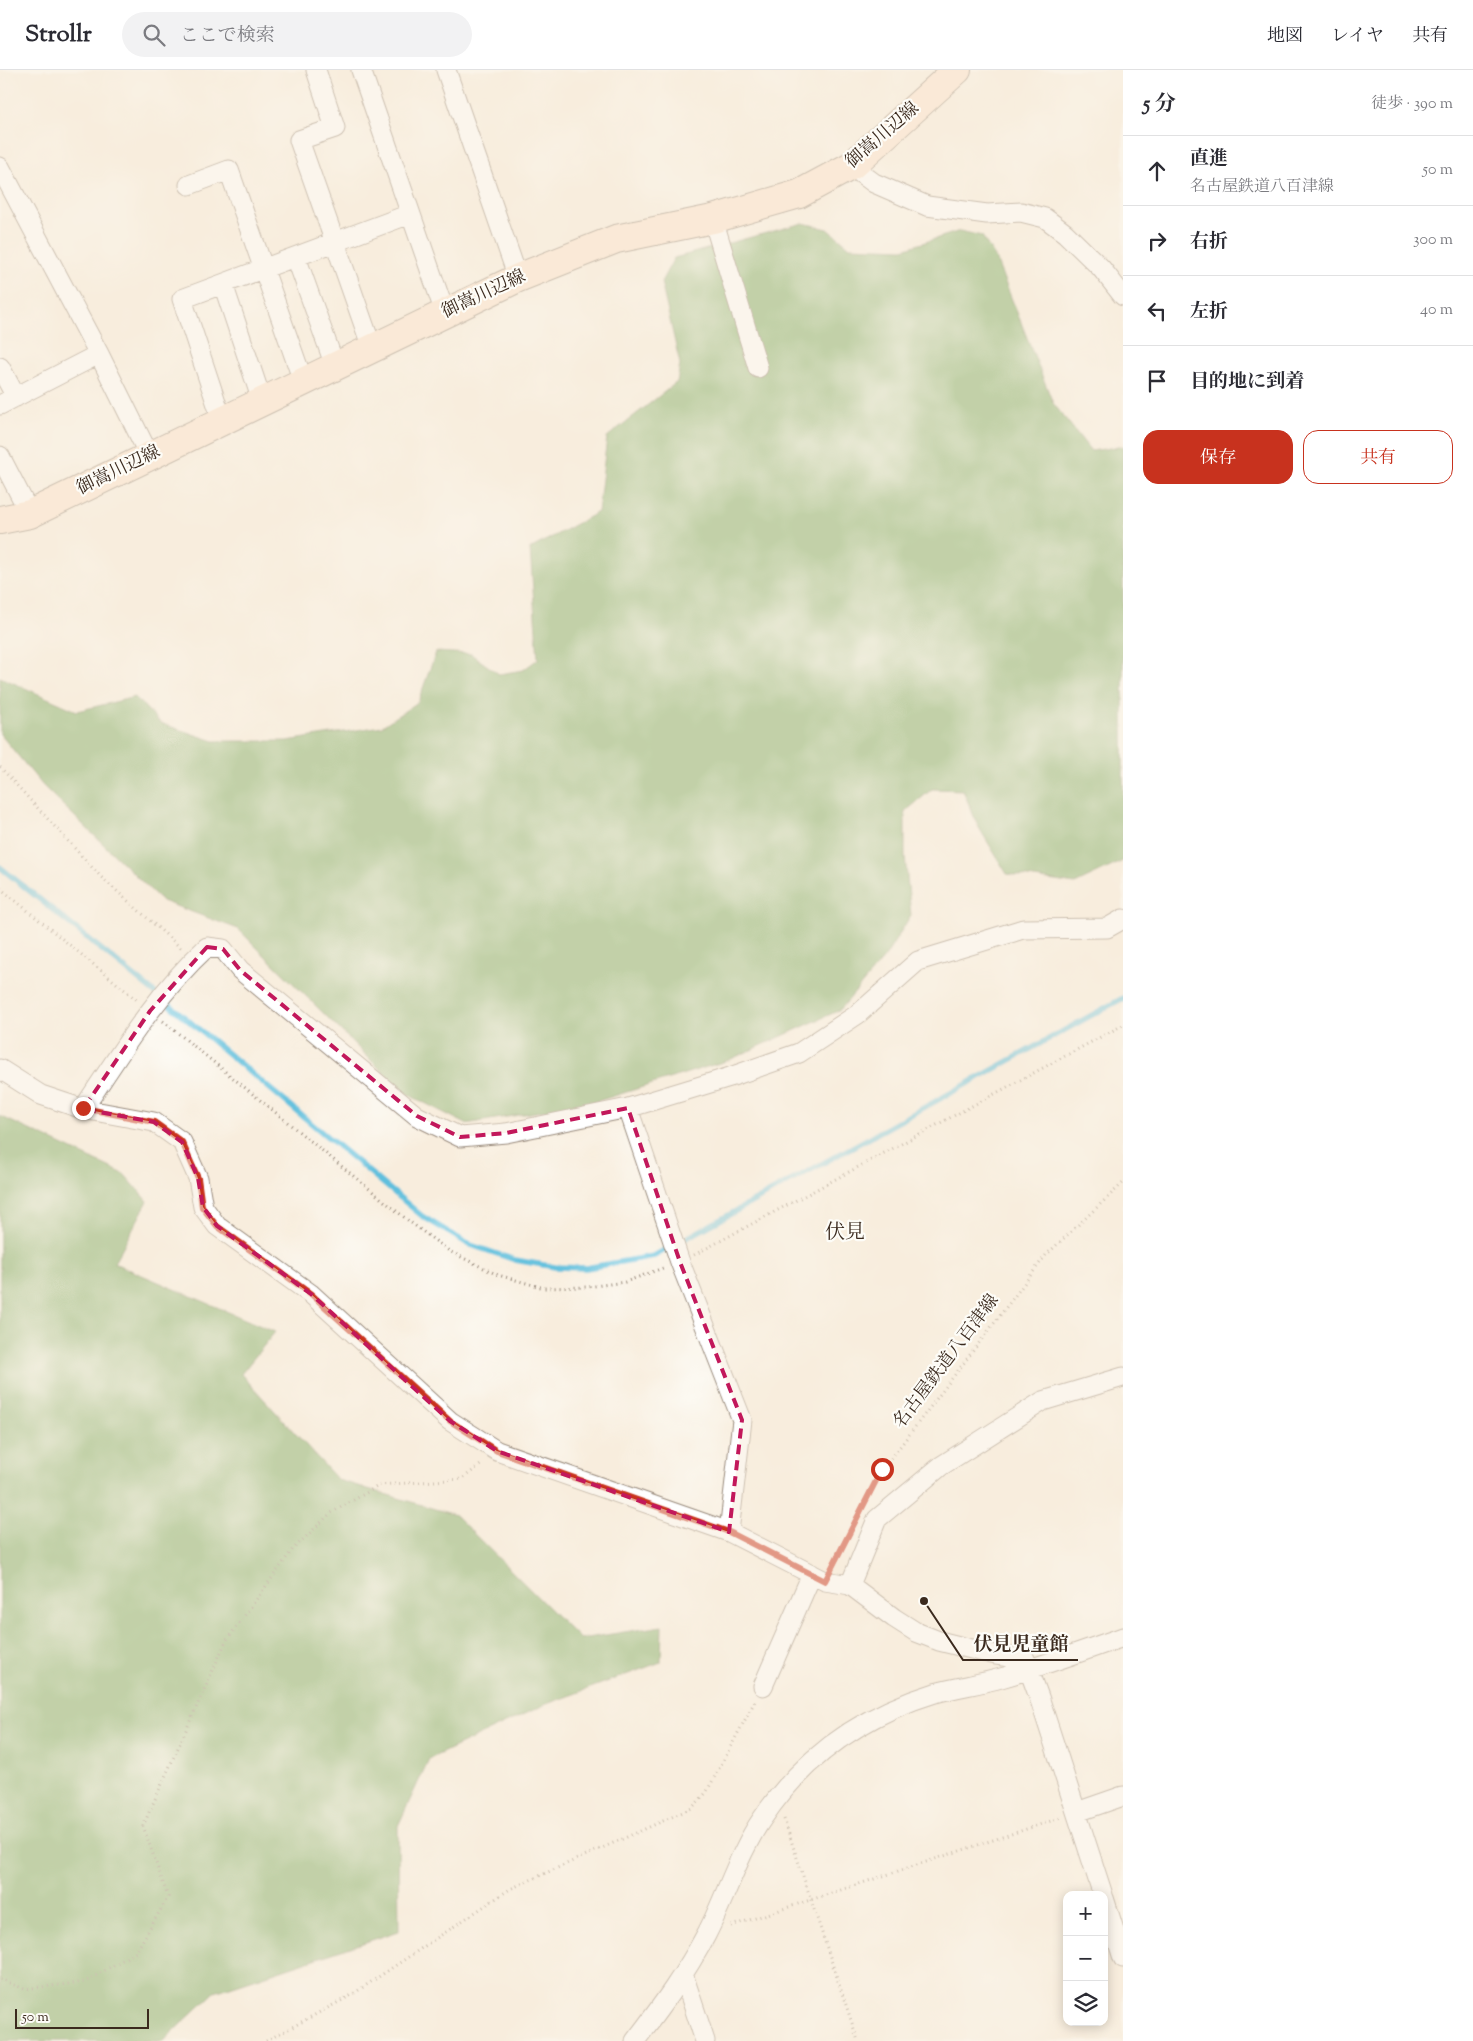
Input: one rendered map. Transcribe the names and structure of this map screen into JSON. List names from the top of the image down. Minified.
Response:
{"streets":{"main road":["御嵩川辺線"],"path":["名古屋鉄道八百津線"]},"districts":["伏見"],"places":["伏見児童館"],"scale_bar":"50 m","page":{"header":"Strollr","search":"ここで検索","nav":["地図","レイヤ","共有"],"heading":["5 分","徒歩 · 390 m"],"list":[["直進","名古屋鉄道八百津線","50 m"],["右折","300 m"],["左折","40 m"],"目的地に到着"],"buttons":["保存","共有"],"map_buttons":["+","−"],"scale":"50 m"}}
